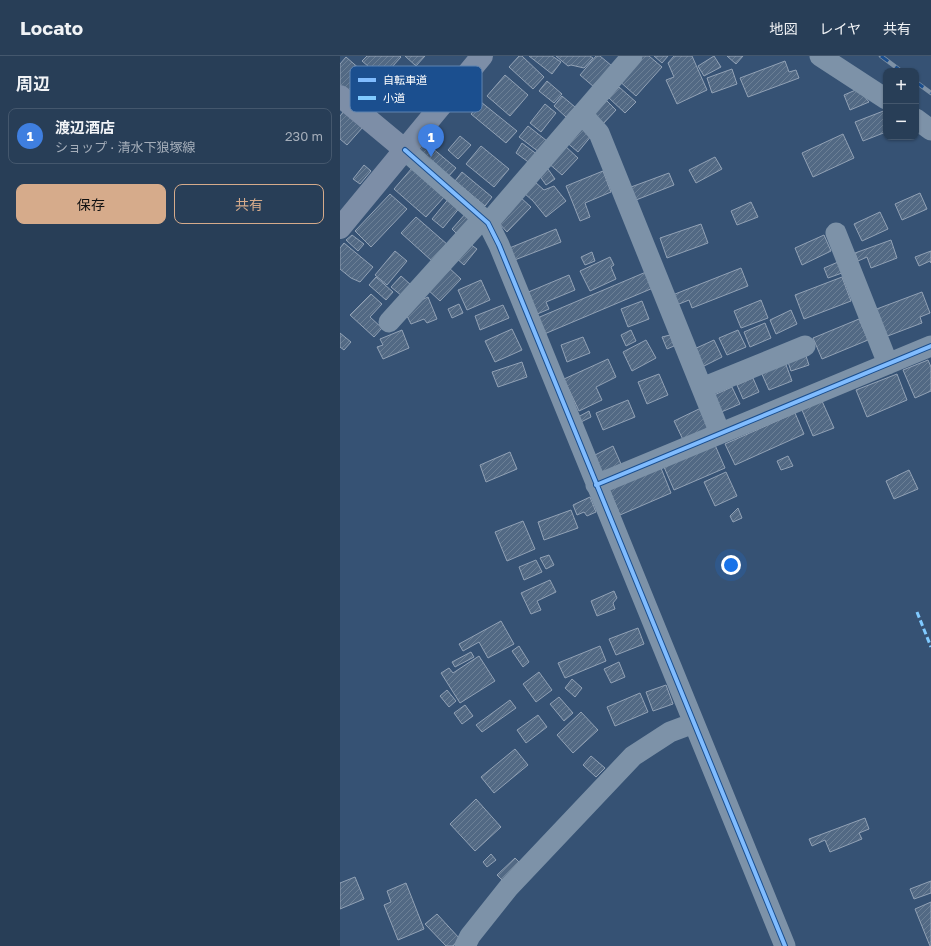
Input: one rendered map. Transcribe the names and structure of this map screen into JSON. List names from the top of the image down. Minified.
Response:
{"legend":["自転車道","小道"],"page":{"header":"Locato","nav":["地図","レイヤ","共有"],"heading":"周辺","map_buttons":["+","−"],"list":[{"mark":"1","name":"渡辺酒店","note":"ショップ · 清水下狼塚線","value":"230 m"}],"pins":"1","buttons":["保存","共有"]}}
